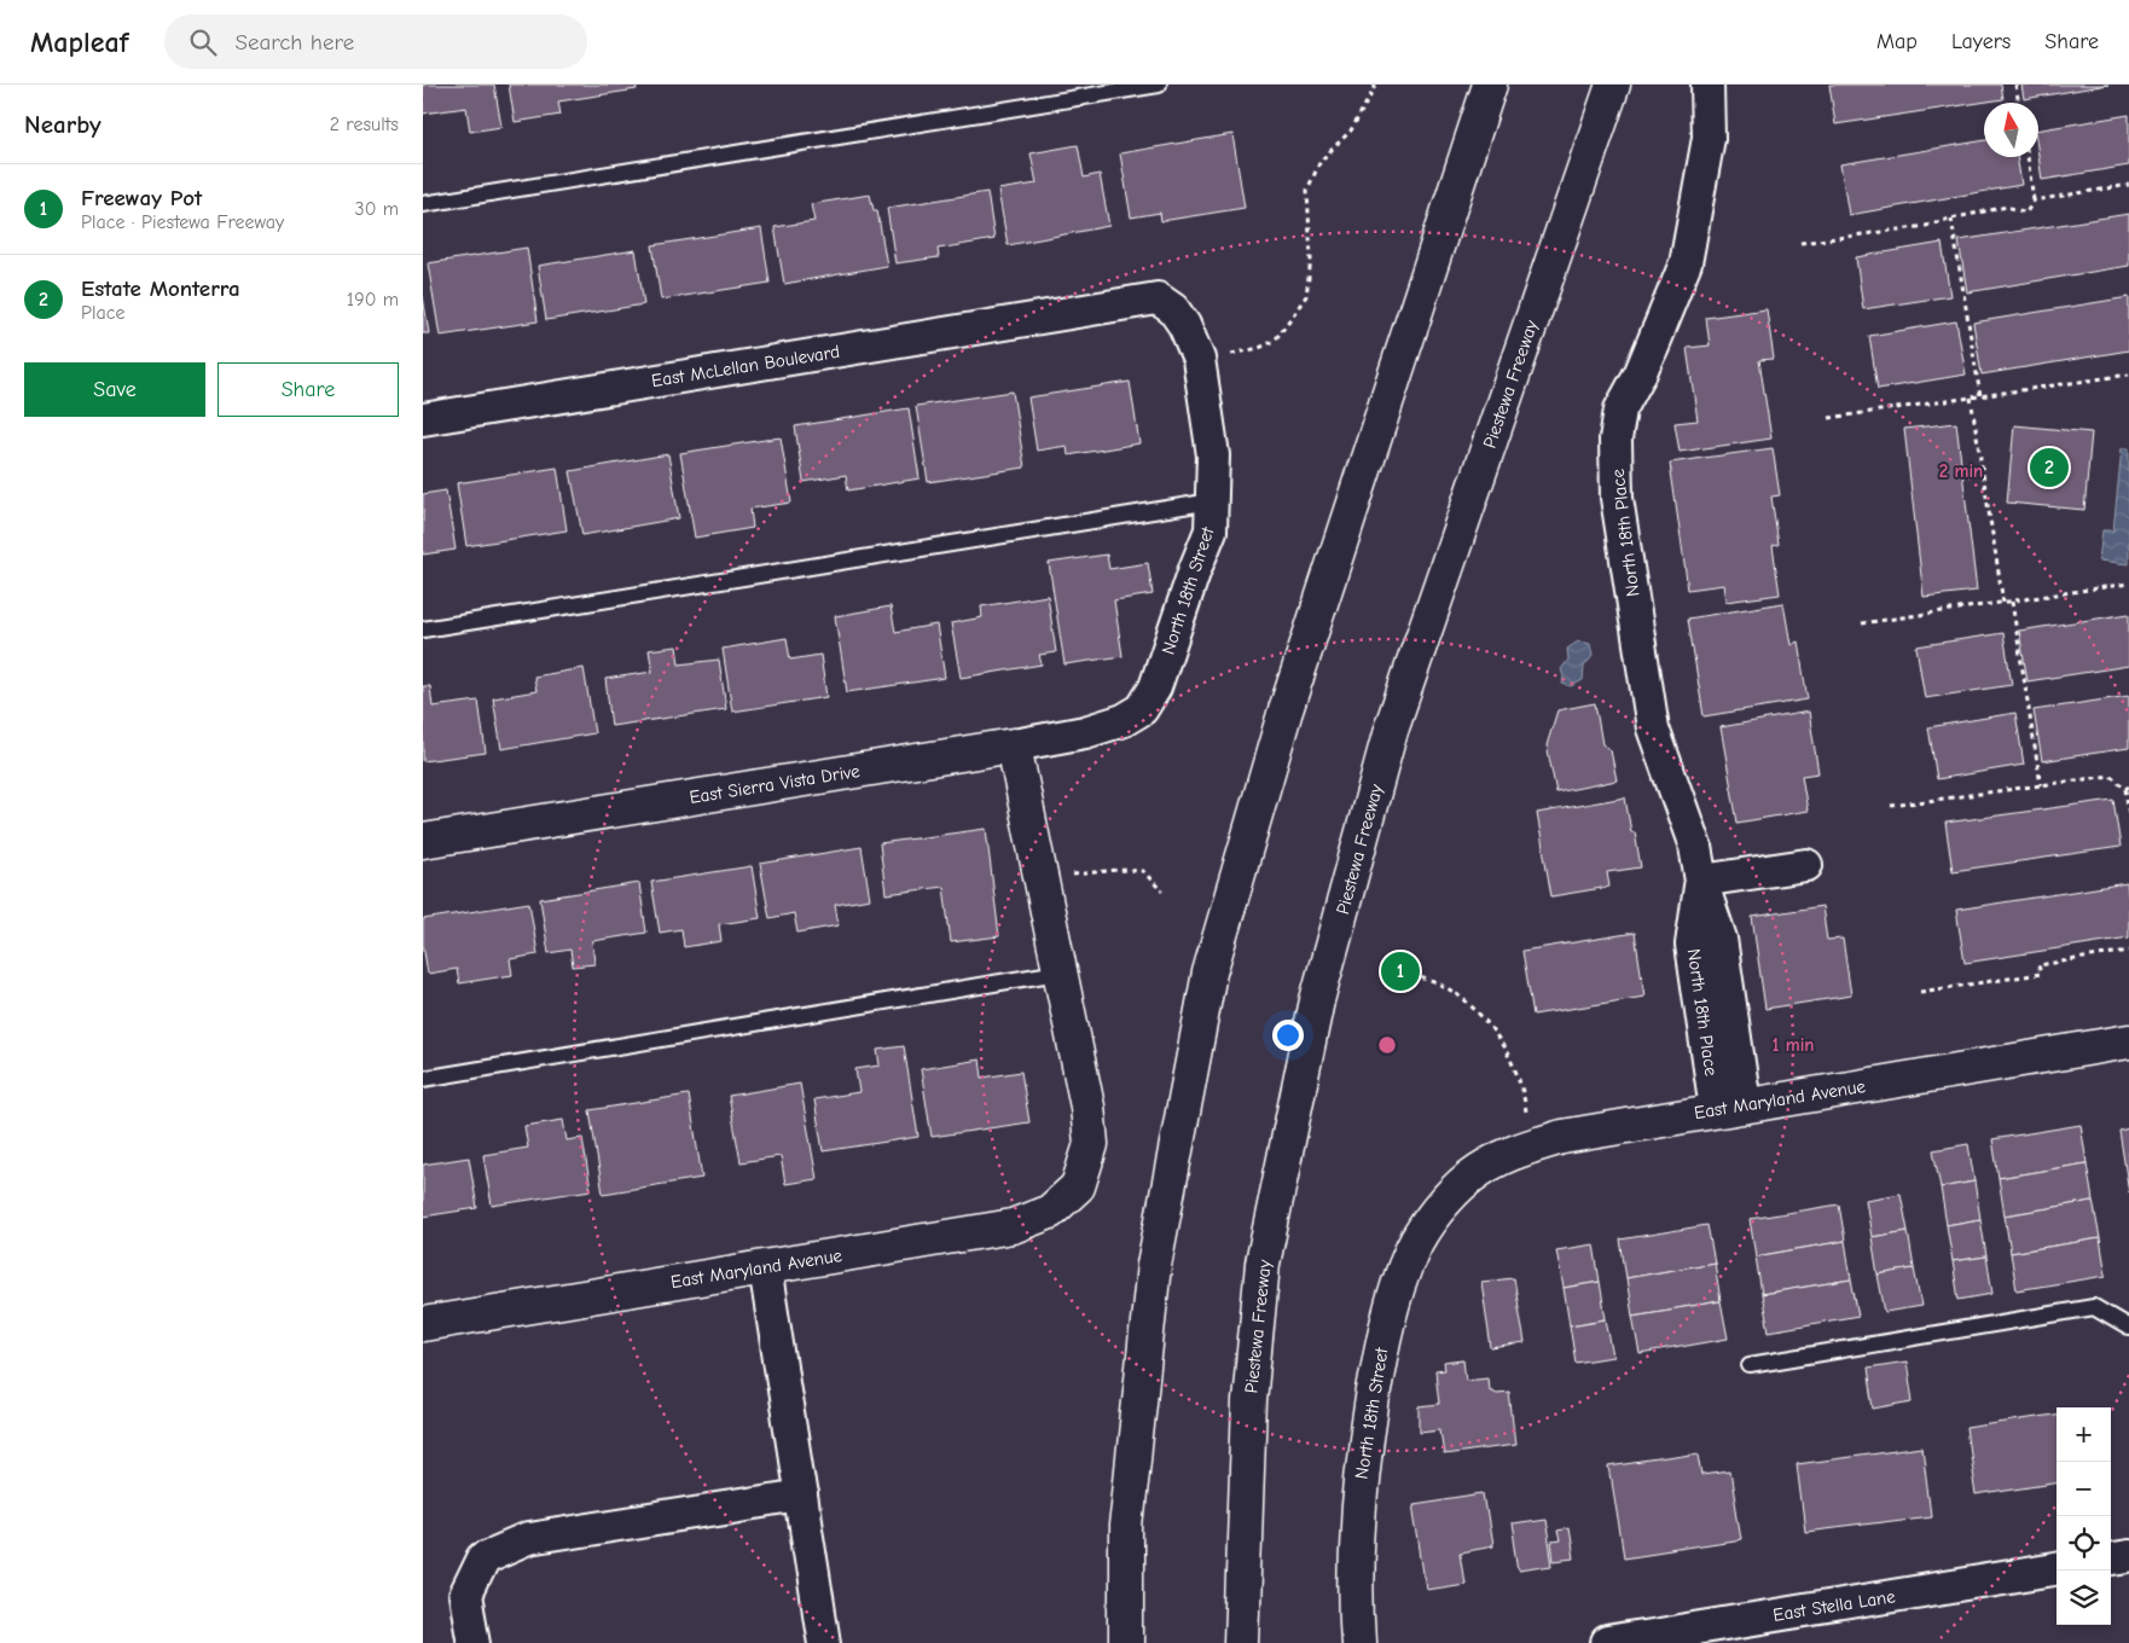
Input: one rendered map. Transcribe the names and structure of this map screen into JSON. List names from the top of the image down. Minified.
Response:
{"streets":{"main road":["Piestewa Freeway","North 18th Street","East Sierra Vista Drive","East Maryland Avenue"],"street":["East McLellan Boulevard","North 18th Place","East Stella Lane"]},"crossings":[["East McLellan Boulevard","North 18th Street"],["North 18th Place","East Maryland Avenue"],["North 18th Street","East Sierra Vista Drive"],["North 18th Street","East Maryland Avenue"]],"north":"top","page":{"header":"Mapleaf","search":"Search here","nav":["Map","Layers","Share"],"heading":["Nearby","2 results"],"list":[{"mark":"1","name":"Freeway Pot","note":"Place · Piestewa Freeway","value":"30 m"},{"mark":"2","name":"Estate Monterra","note":"Place","value":"190 m"}],"buttons":["Save","Share"],"pins":["2","1"],"map_buttons":["+","−"]},"rings":["2 min","1 min"]}
